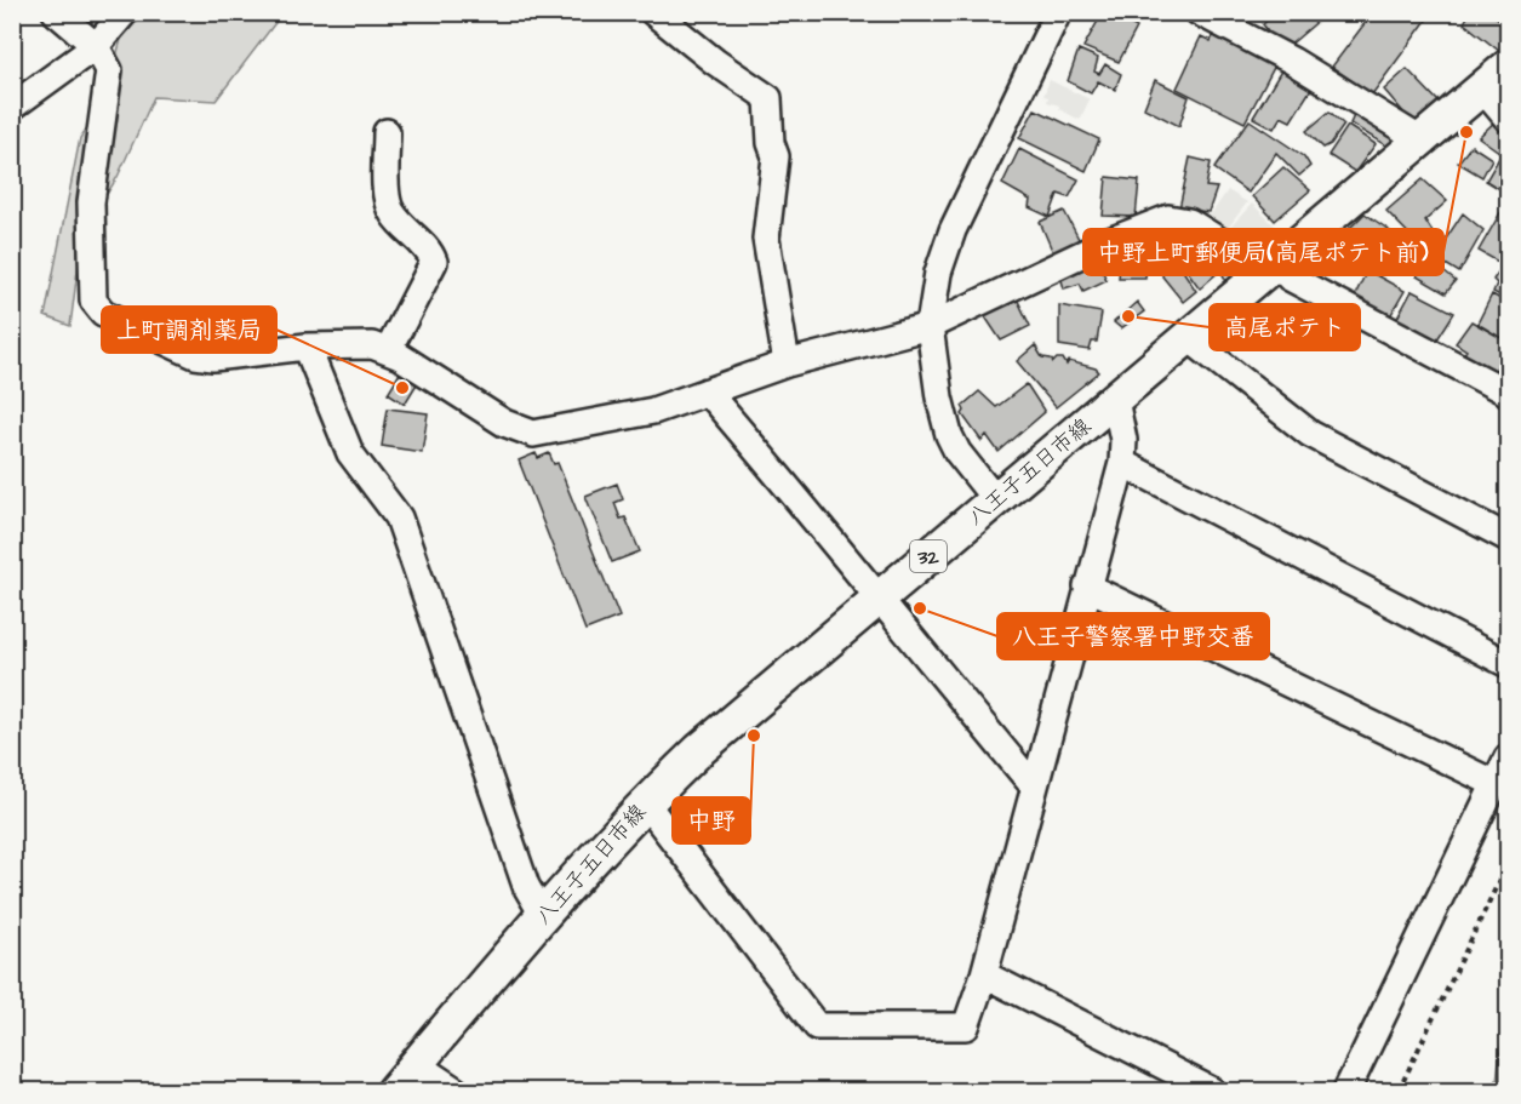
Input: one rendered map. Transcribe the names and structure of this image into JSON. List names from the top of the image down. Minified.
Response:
{"streets":{"main road":["八王子五日市線","32"]},"places":["中野上町郵便局(高尾ポテト前)","高尾ポテト","上町調剤薬局","八王子警察署中野交番","中野"]}
